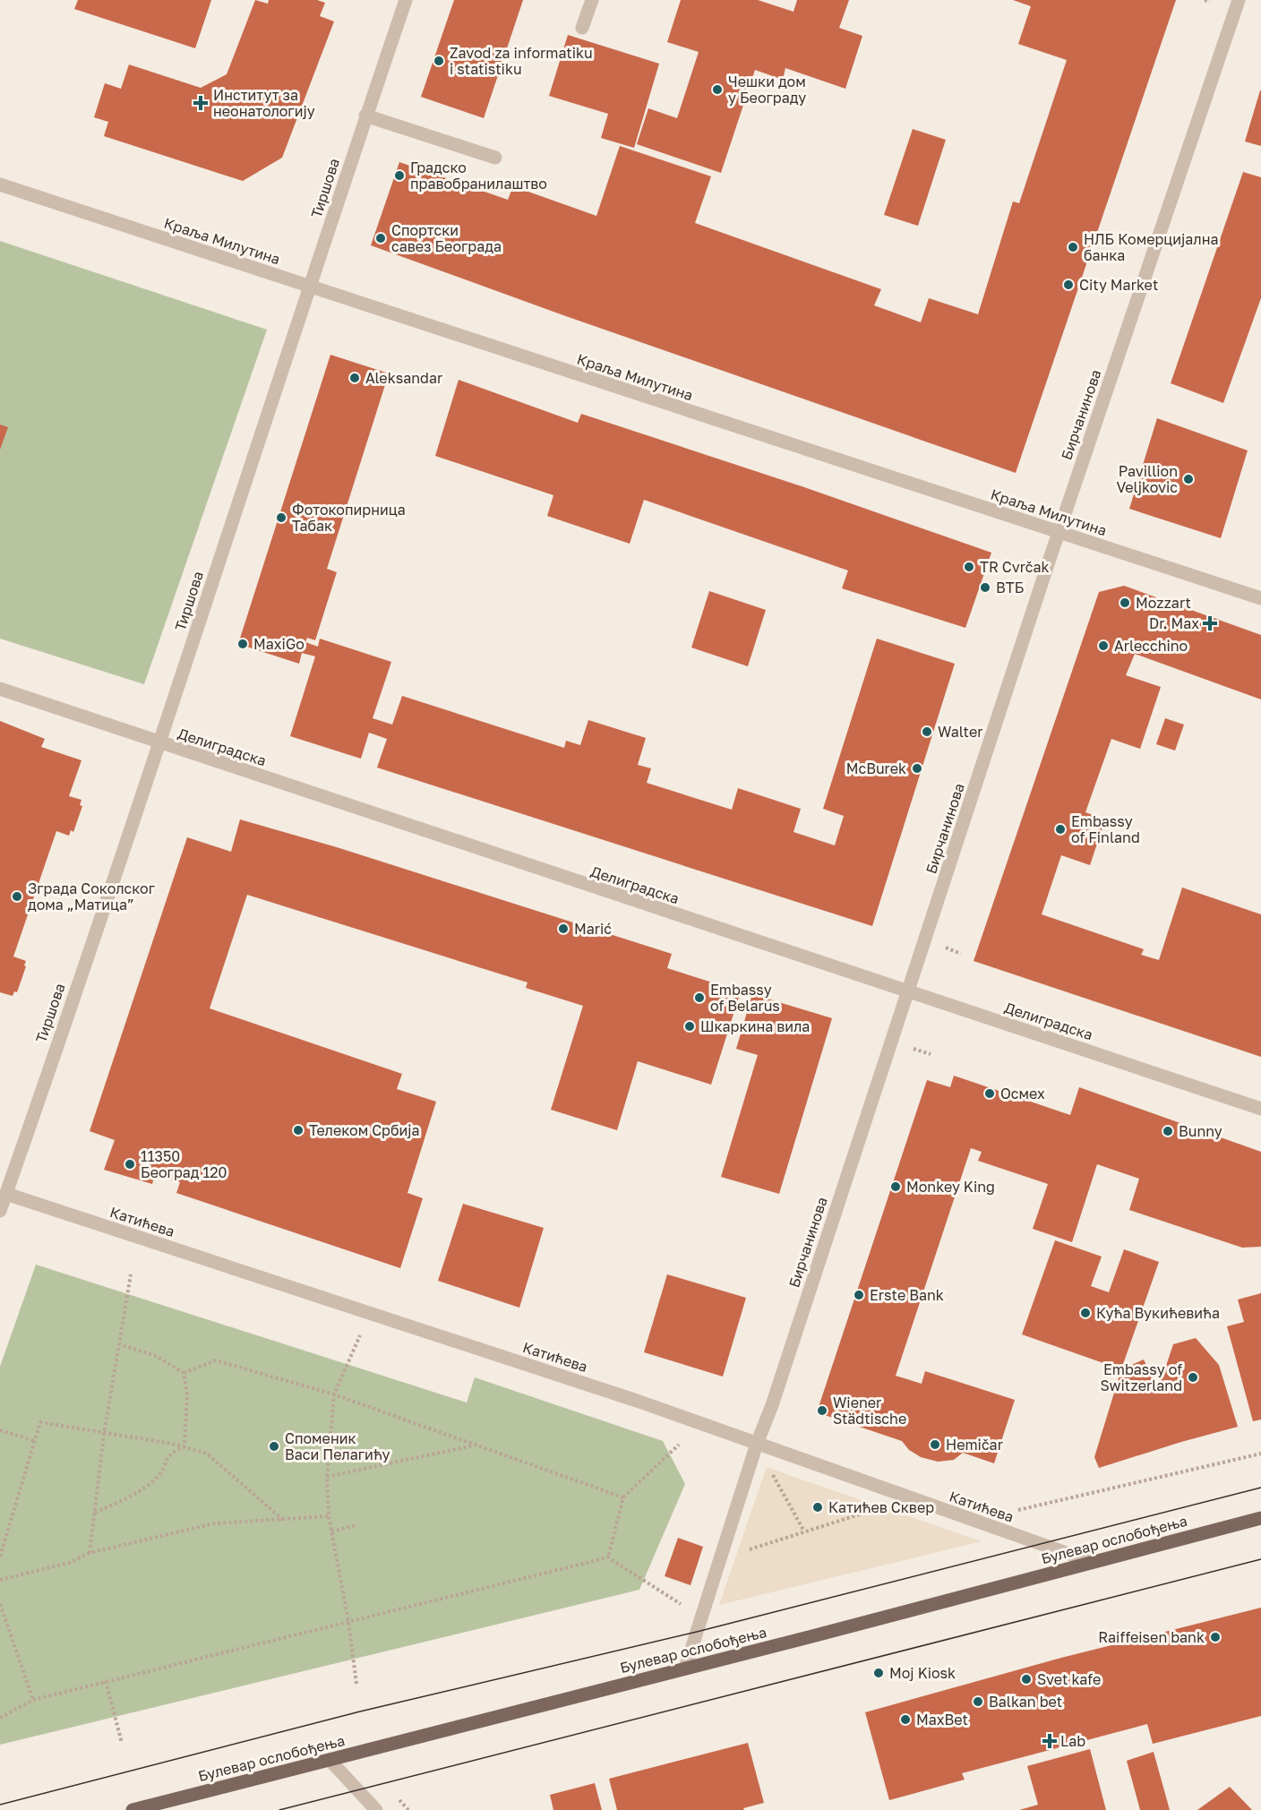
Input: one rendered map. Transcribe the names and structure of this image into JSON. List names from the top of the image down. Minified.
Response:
{"streets":{"main road":["Булевар ослобођења"],"street":["Тиршова","Краља Милутина","Бирчанинова","Делиградска","Катићева"]},"crossings":[["Тиршова","Краља Милутина"],["Тиршова","Делиградска"],["Тиршова","Катићева"],["Краља Милутина","Бирчанинова"],["Бирчанинова","Делиградска"],["Бирчанинова","Катићева"],["Бирчанинова","Булевар ослобођења"],["Катићева","Булевар ослобођења"]],"places":{"other":["Zavod za informatiku i statistiku","Чешки дом у Београду","Градско правобранилаштво","Спортски савез Београда","НЛБ Комерцијална банка","City Market","Aleksandar","Pavillion Veljkovic","Фотокопирница Табак","TR Cvrčak","ВТБ","Mozzart","MaxiGo","Arlecchino","Walter","McBurek","Embassy of Finland","Зграда Соколског дома „Матица”","Marić","Embassy of Belarus","Шкаркина вила","Осмех","Телеком Србија","Bunny","11350 Београд 120","Monkey King","Erste Bank","Кућа Вукићевића","Embassy of Switzerland","Wiener Städtische","Hemičar","Споменик Васи Пелагићу","Катићев Сквер","Raiffeisen bank","Moj Kiosk","Svet kafe","Balkan bet","MaxBet"],"health":["Институт за неонатологију","Dr. Max","Lab"]}}
